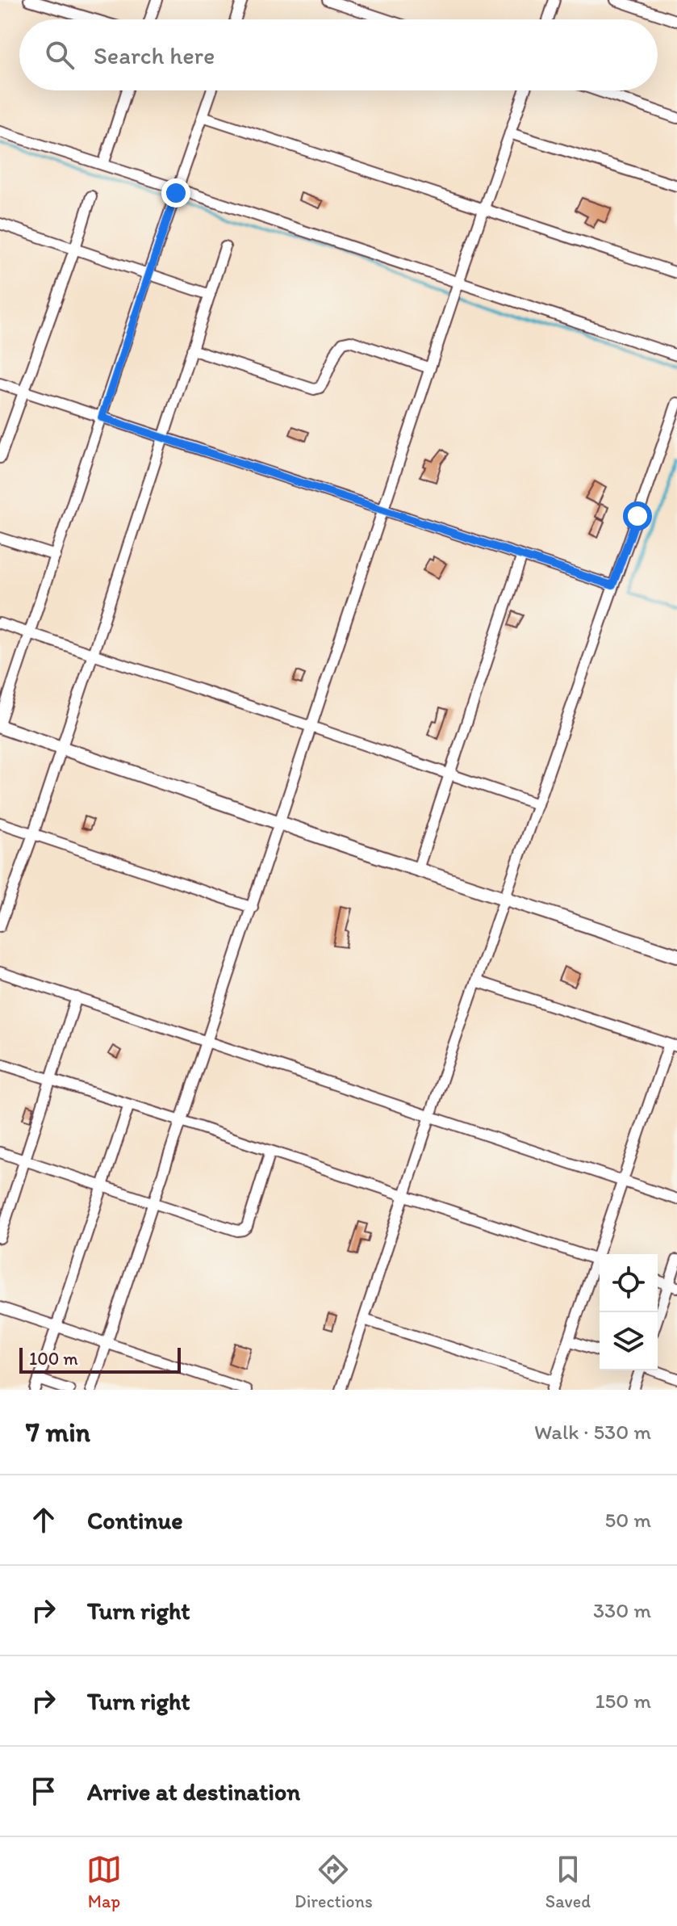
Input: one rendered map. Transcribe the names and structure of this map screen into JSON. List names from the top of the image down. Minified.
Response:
{"scale_bar":"100 m","page":{"search":"Search here","scale":"100 m","heading":["7 min","Walk · 530 m"],"list":[["Continue","50 m"],["Turn right","330 m"],["Turn right","150 m"],"Arrive at destination"],"nav":["Map","Directions","Saved"]}}
